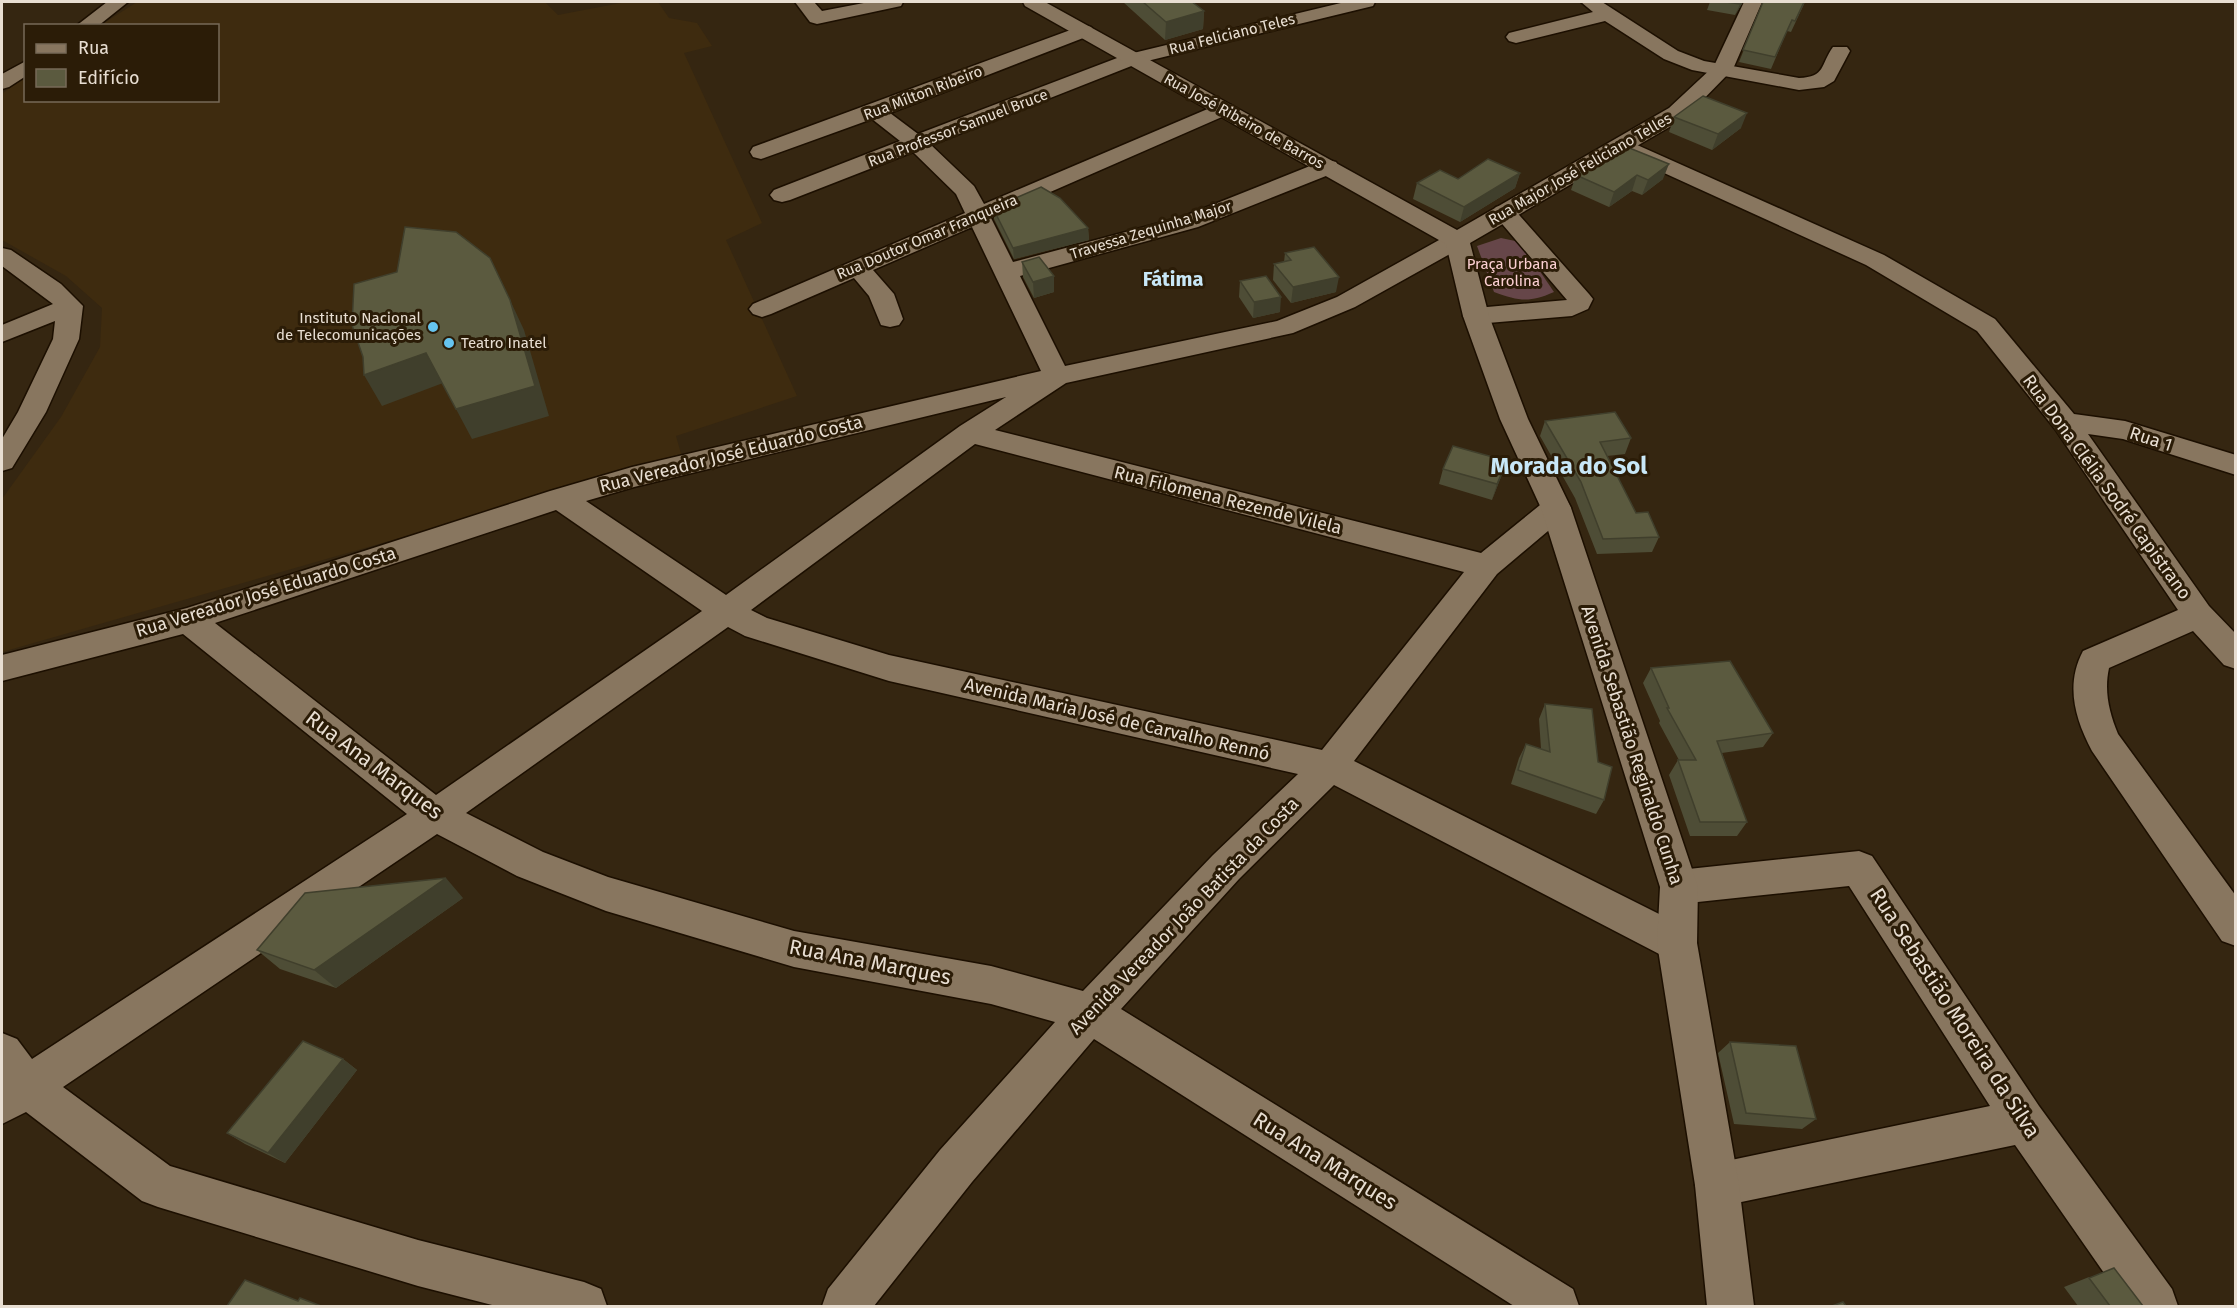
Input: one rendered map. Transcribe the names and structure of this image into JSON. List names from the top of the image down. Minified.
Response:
{"streets":{"street":["Rua Feliciano Teles","Rua Mílton Ribeiro","Rua José Ribeiro de Barros","Rua Professor Samuel Bruce","Rua Major José Feliciano Telles","Travessa Zequinha Major","Rua Doutor Omar Franqueira","Rua 1","Rua Vereador José Eduardo Costa","Rua Dona Clélia Sodré Capistrano","Rua Filomena Rezende Vilela","Avenida Maria José de Carvalho Rennó","Avenida Sebastião Reginaldo Cunha","Rua Ana Marques","Avenida Vereador João Batista da Costa","Rua Sebastião Moreira da Silva"]},"crossings":[["Rua Feliciano Teles","Rua José Ribeiro de Barros"],["Rua Feliciano Teles","Rua Professor Samuel Bruce"],["Rua Mílton Ribeiro","Rua José Ribeiro de Barros"],["Rua José Ribeiro de Barros","Rua Professor Samuel Bruce"],["Rua José Ribeiro de Barros","Rua Major José Feliciano Telles"],["Rua José Ribeiro de Barros","Travessa Zequinha Major"],["Rua José Ribeiro de Barros","Rua Doutor Omar Franqueira"],["Rua José Ribeiro de Barros","Rua Vereador José Eduardo Costa"],["Rua José Ribeiro de Barros","Avenida Sebastião Reginaldo Cunha"],["Rua Major José Feliciano Telles","Rua Vereador José Eduardo Costa"],["Rua Major José Feliciano Telles","Rua Dona Clélia Sodré Capistrano"],["Rua Major José Feliciano Telles","Avenida Sebastião Reginaldo Cunha"],["Rua 1","Rua Dona Clélia Sodré Capistrano"],["Rua Vereador José Eduardo Costa","Avenida Maria José de Carvalho Rennó"],["Rua Vereador José Eduardo Costa","Avenida Sebastião Reginaldo Cunha"],["Rua Vereador José Eduardo Costa","Rua Ana Marques"],["Rua Filomena Rezende Vilela","Avenida Vereador João Batista da Costa"],["Avenida Maria José de Carvalho Rennó","Avenida Sebastião Reginaldo Cunha"],["Avenida Maria José de Carvalho Rennó","Avenida Vereador João Batista da Costa"],["Avenida Sebastião Reginaldo Cunha","Avenida Vereador João Batista da Costa"],["Avenida Sebastião Reginaldo Cunha","Rua Sebastião Moreira da Silva"],["Rua Ana Marques","Avenida Vereador João Batista da Costa"]],"districts":["Fátima","Morada do Sol"],"parks":["Praça Urbana Carolina"],"places":["Instituto Nacional de Telecomunicações","Teatro Inatel"],"legend":["Rua","Edifício"]}
